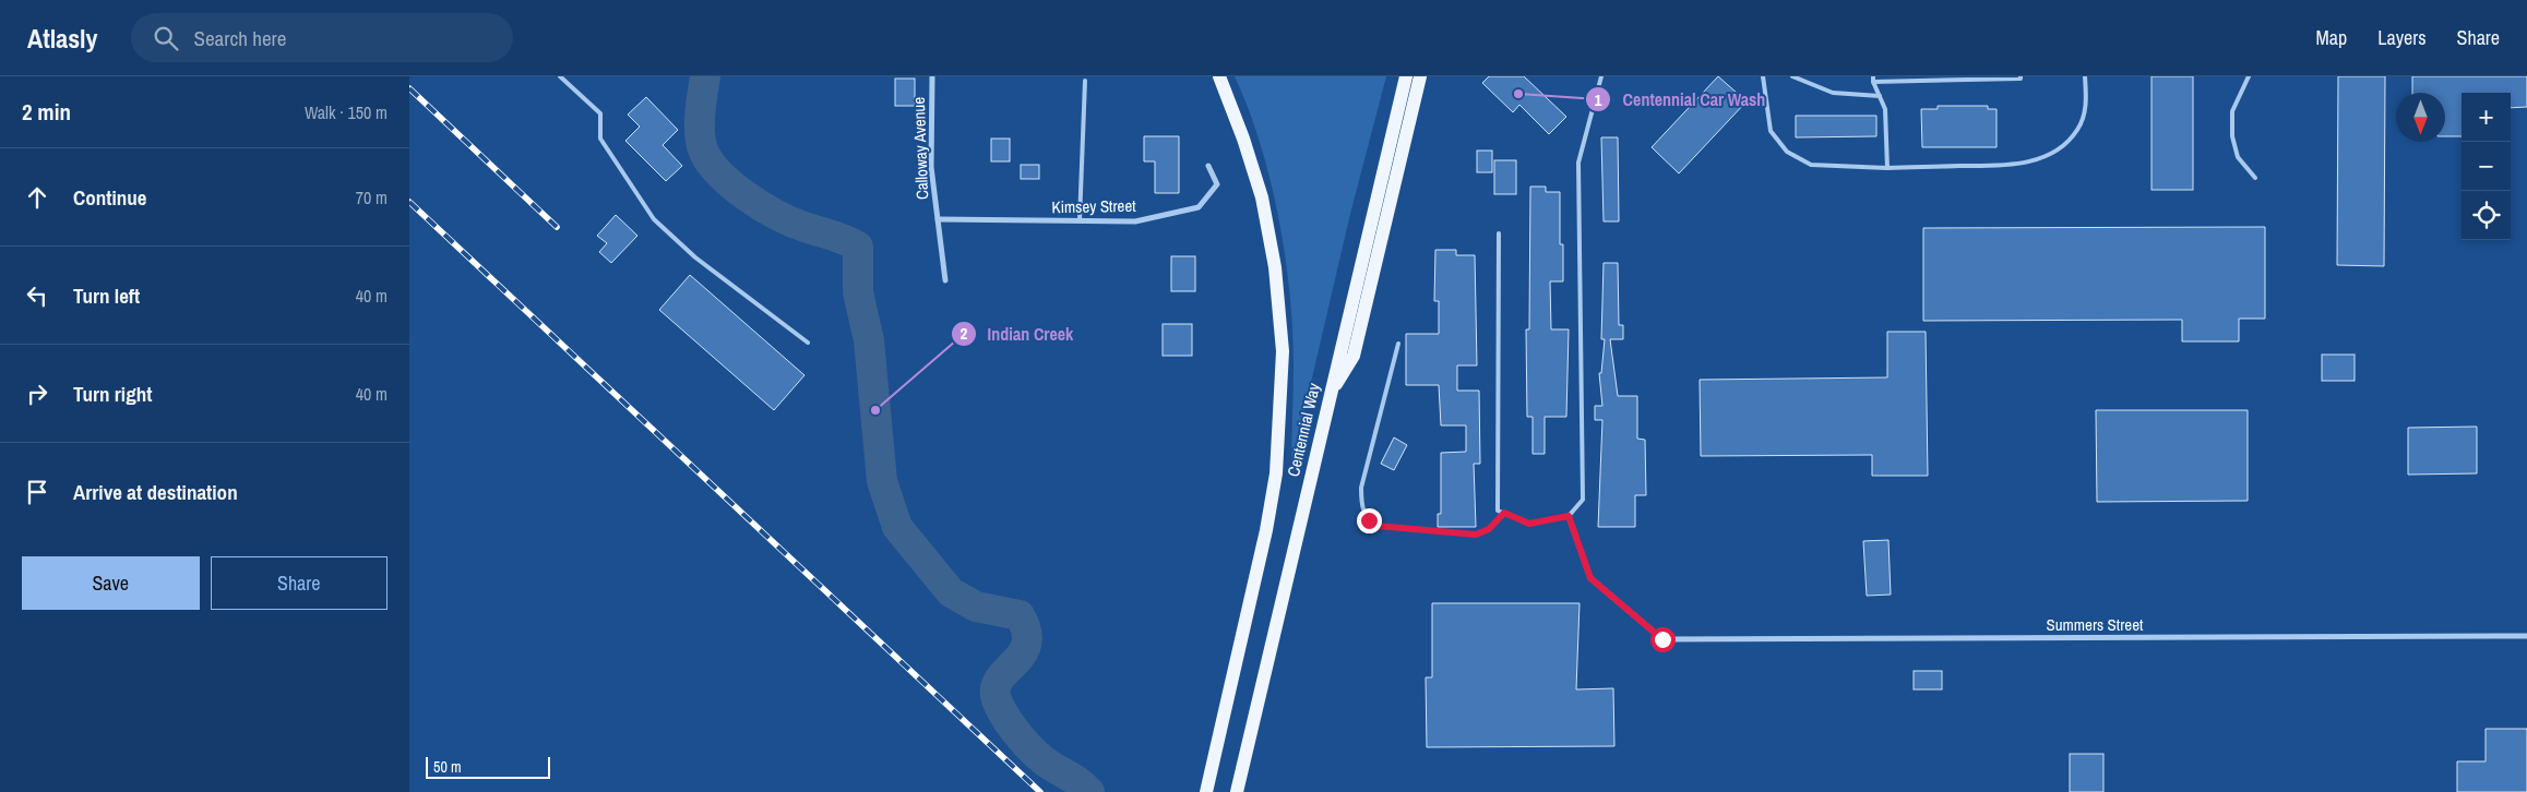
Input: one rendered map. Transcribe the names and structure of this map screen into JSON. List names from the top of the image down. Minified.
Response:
{"streets":{"main road":["Centennial Way"],"street":["Calloway Avenue","Kimsey Street","Summers Street"]},"crossings":[["Calloway Avenue","Kimsey Street"]],"places":["Centennial Car Wash","Indian Creek"],"scale_bar":"50 m","north":"bottom","page":{"header":"Atlasly","search":"Search here","nav":["Map","Layers","Share"],"heading":["2 min","Walk · 150 m"],"map_buttons":["+","−"],"list":[["Continue","70 m"],["Turn left","40 m"],["Turn right","40 m"],"Arrive at destination"],"buttons":["Save","Share"],"scale":"50 m"}}
